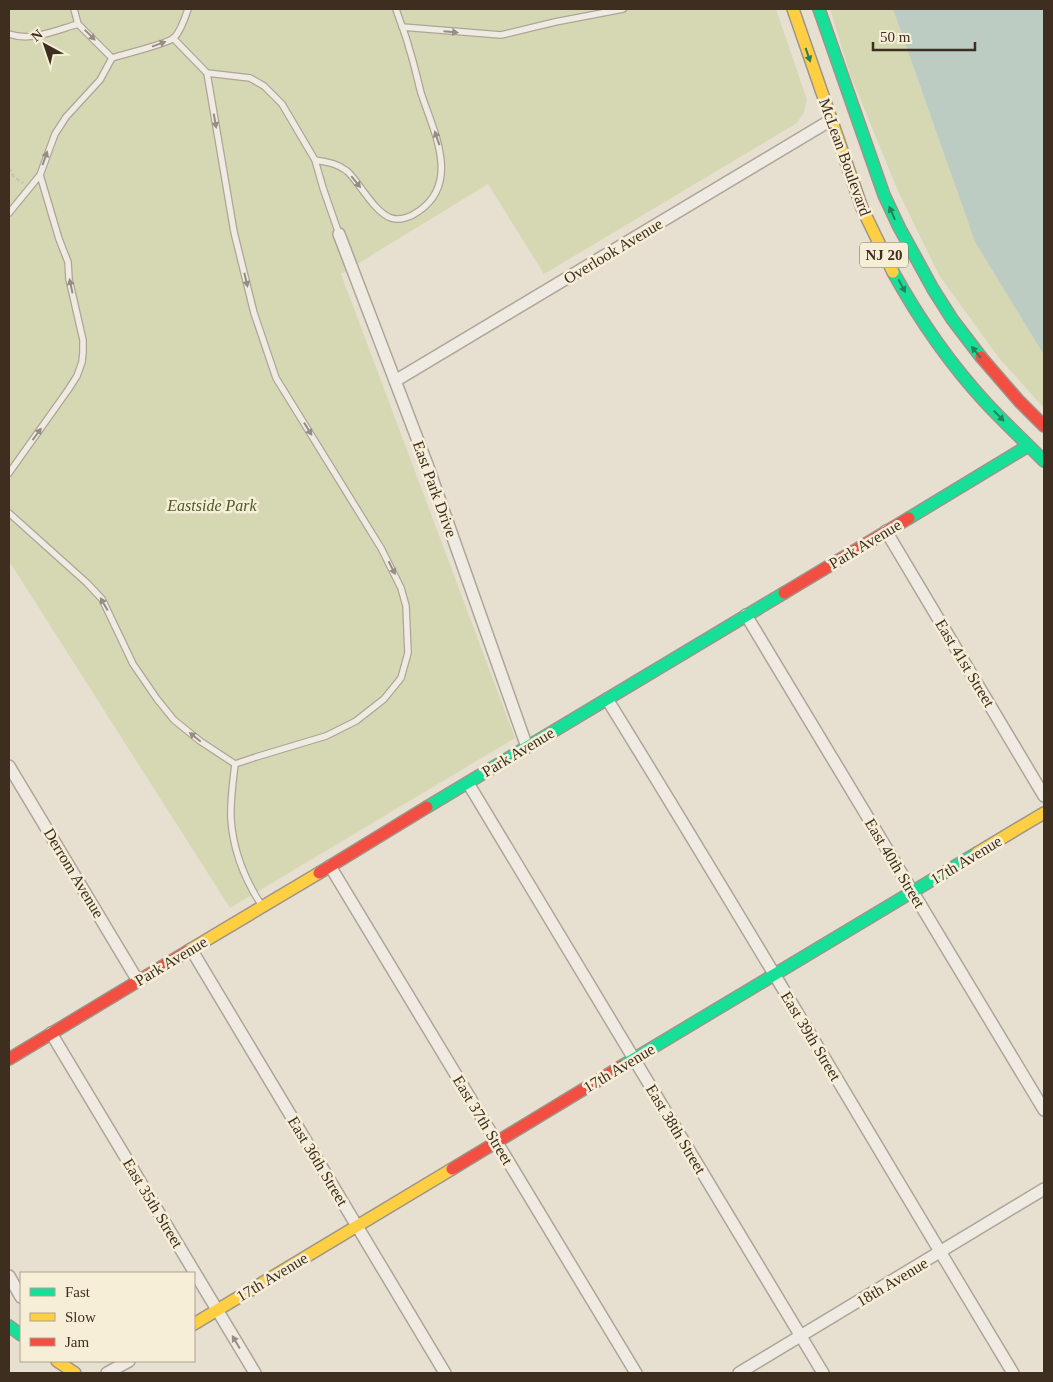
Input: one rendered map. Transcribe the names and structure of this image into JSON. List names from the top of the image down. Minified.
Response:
{"streets":{"street":["McLean Boulevard","Overlook Avenue","NJ 20","East Park Drive","Park Avenue","East 41st Street","17th Avenue","East 40th Street","Derrom Avenue","East 39th Street","East 37th Street","East 38th Street","East 36th Street","East 35th Street","18th Avenue"]},"crossings":[["McLean Boulevard","Overlook Avenue"],["McLean Boulevard","Park Avenue"],["Overlook Avenue","East Park Drive"],["East Park Drive","Park Avenue"],["Park Avenue","East 41st Street"],["Park Avenue","East 40th Street"],["Park Avenue","Derrom Avenue"],["Park Avenue","East 39th Street"],["Park Avenue","East 37th Street"],["Park Avenue","East 38th Street"],["Park Avenue","East 36th Street"],["Park Avenue","East 35th Street"],["17th Avenue","East 40th Street"],["17th Avenue","East 39th Street"],["17th Avenue","East 37th Street"],["17th Avenue","East 38th Street"],["17th Avenue","East 36th Street"],["17th Avenue","East 35th Street"],["East 39th Street","18th Avenue"],["East 38th Street","18th Avenue"]],"parks":["Eastside Park"],"legend":["Fast","Slow","Jam"],"scale_bar":"50 m","north":"top left"}
